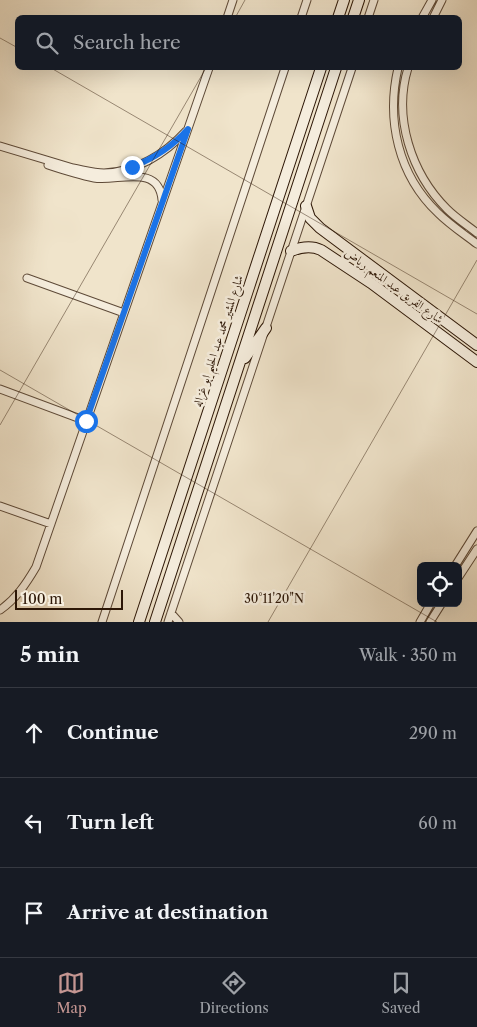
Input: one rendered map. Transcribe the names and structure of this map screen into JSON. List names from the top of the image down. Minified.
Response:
{"streets":{"street":["شارع الفريق عبد المنعم رياض","شارع المشير محمد عبد الحليم ابو غزاله"]},"scale_bar":"100 m","page":{"search":"Search here","scale":"100 m","heading":["5 min","Walk · 350 m"],"list":[["Continue","290 m"],["Turn left","60 m"],"Arrive at destination"],"nav":["Map","Directions","Saved"]},"coordinates":["30°11'20\"N"]}
